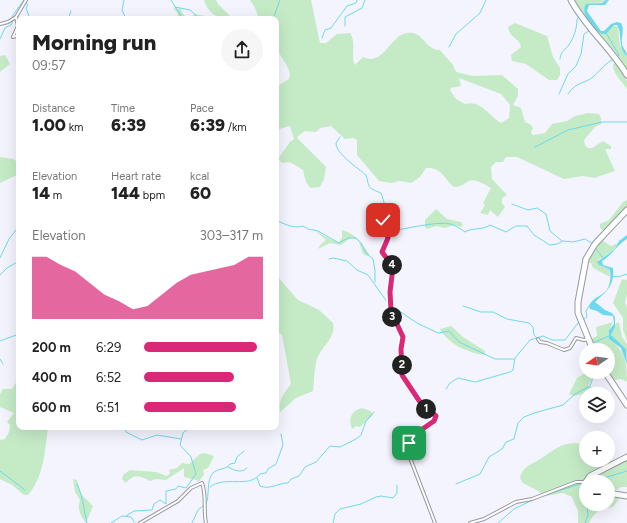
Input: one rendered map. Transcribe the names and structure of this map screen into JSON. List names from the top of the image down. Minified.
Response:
{"north":"left","page":{"heading":["Morning run","09:57"],"stats":[["Distance","1.00 km"],["Time","6:39"],["Pace","6:39 /km"],["Elevation","14 m"],["Heart rate","144 bpm"],["kcal","60"]],"chart":["Elevation","303–317 m"],"pins":["4","3","2","1"],"list":[{"name":"200 m","note":"6:29"},{"name":"400 m","note":"6:52"},{"name":"600 m","note":"6:51"}],"map_buttons":["+","−"]}}
